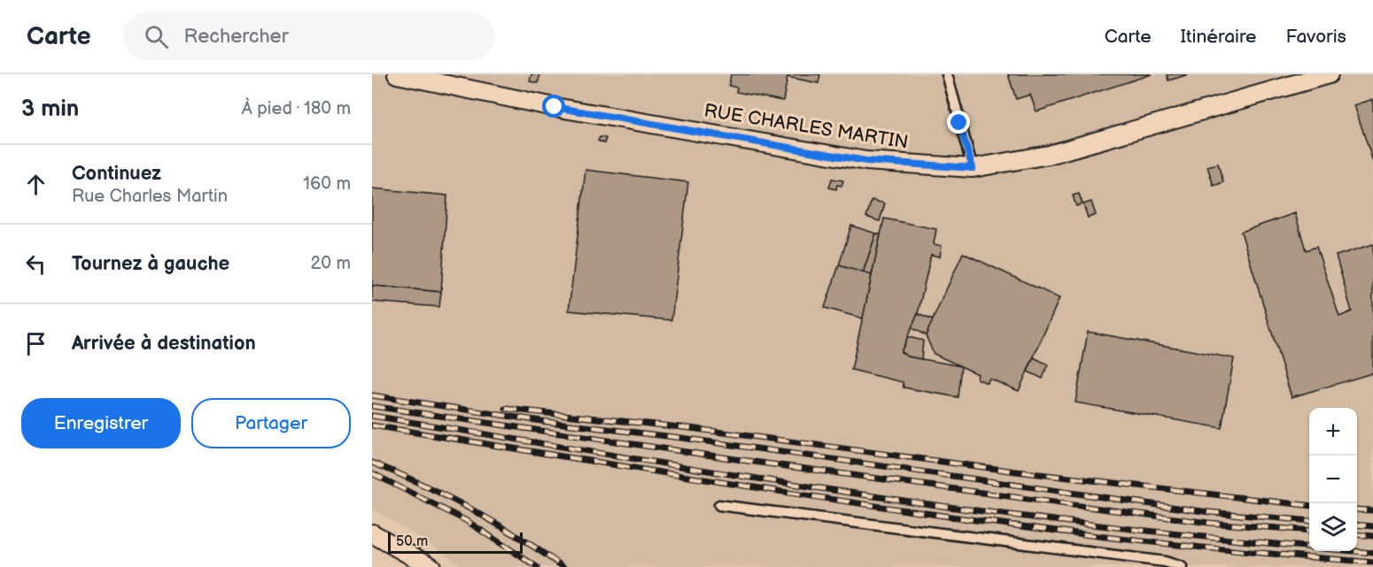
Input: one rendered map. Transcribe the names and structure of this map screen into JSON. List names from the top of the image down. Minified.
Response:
{"streets":{"street":["RUE CHARLES MARTIN"]},"scale_bar":"50 m","page":{"header":"Carte","search":"Rechercher","nav":["Carte","Itinéraire","Favoris"],"heading":["3 min","À pied · 180 m"],"list":[["Continuez","Rue Charles Martin","160 m"],["Tournez à gauche","20 m"],"Arrivée à destination"],"buttons":["Enregistrer","Partager"],"map_buttons":["+","−"],"scale":"50 m"}}
